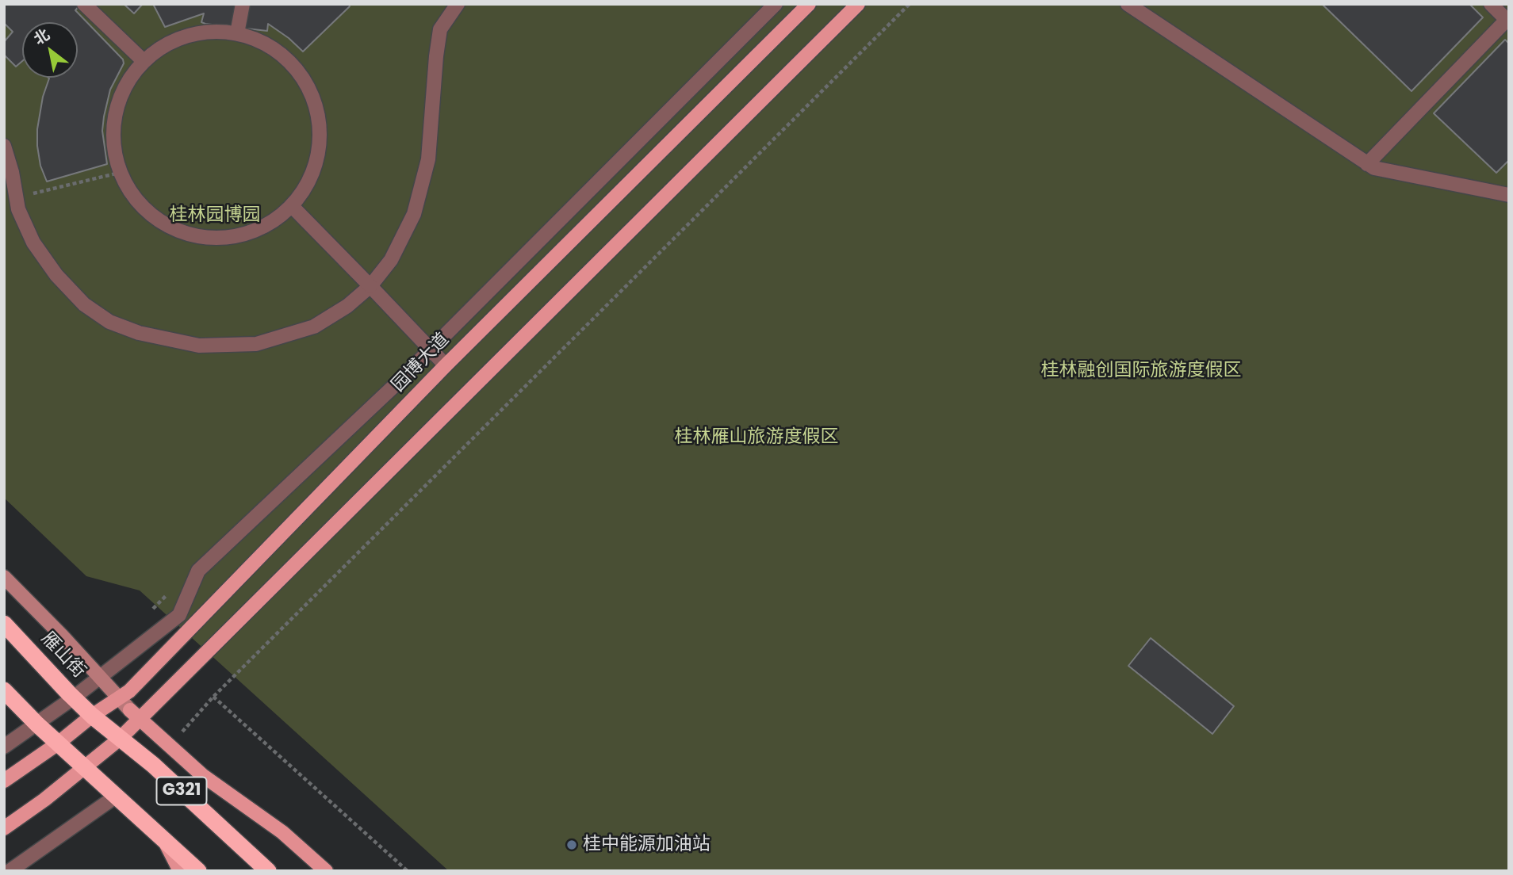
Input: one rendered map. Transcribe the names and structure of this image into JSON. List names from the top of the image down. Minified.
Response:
{"streets":{"highway":["雁山街","G321"],"main road":["园博大道"]},"crossings":[["园博大道","雁山街"],["园博大道","G321"],["雁山街","G321"]],"parks":["桂林园博园","桂林融创国际旅游度假区","桂林雁山旅游度假区"],"places":["桂中能源加油站"],"north":"top left"}
